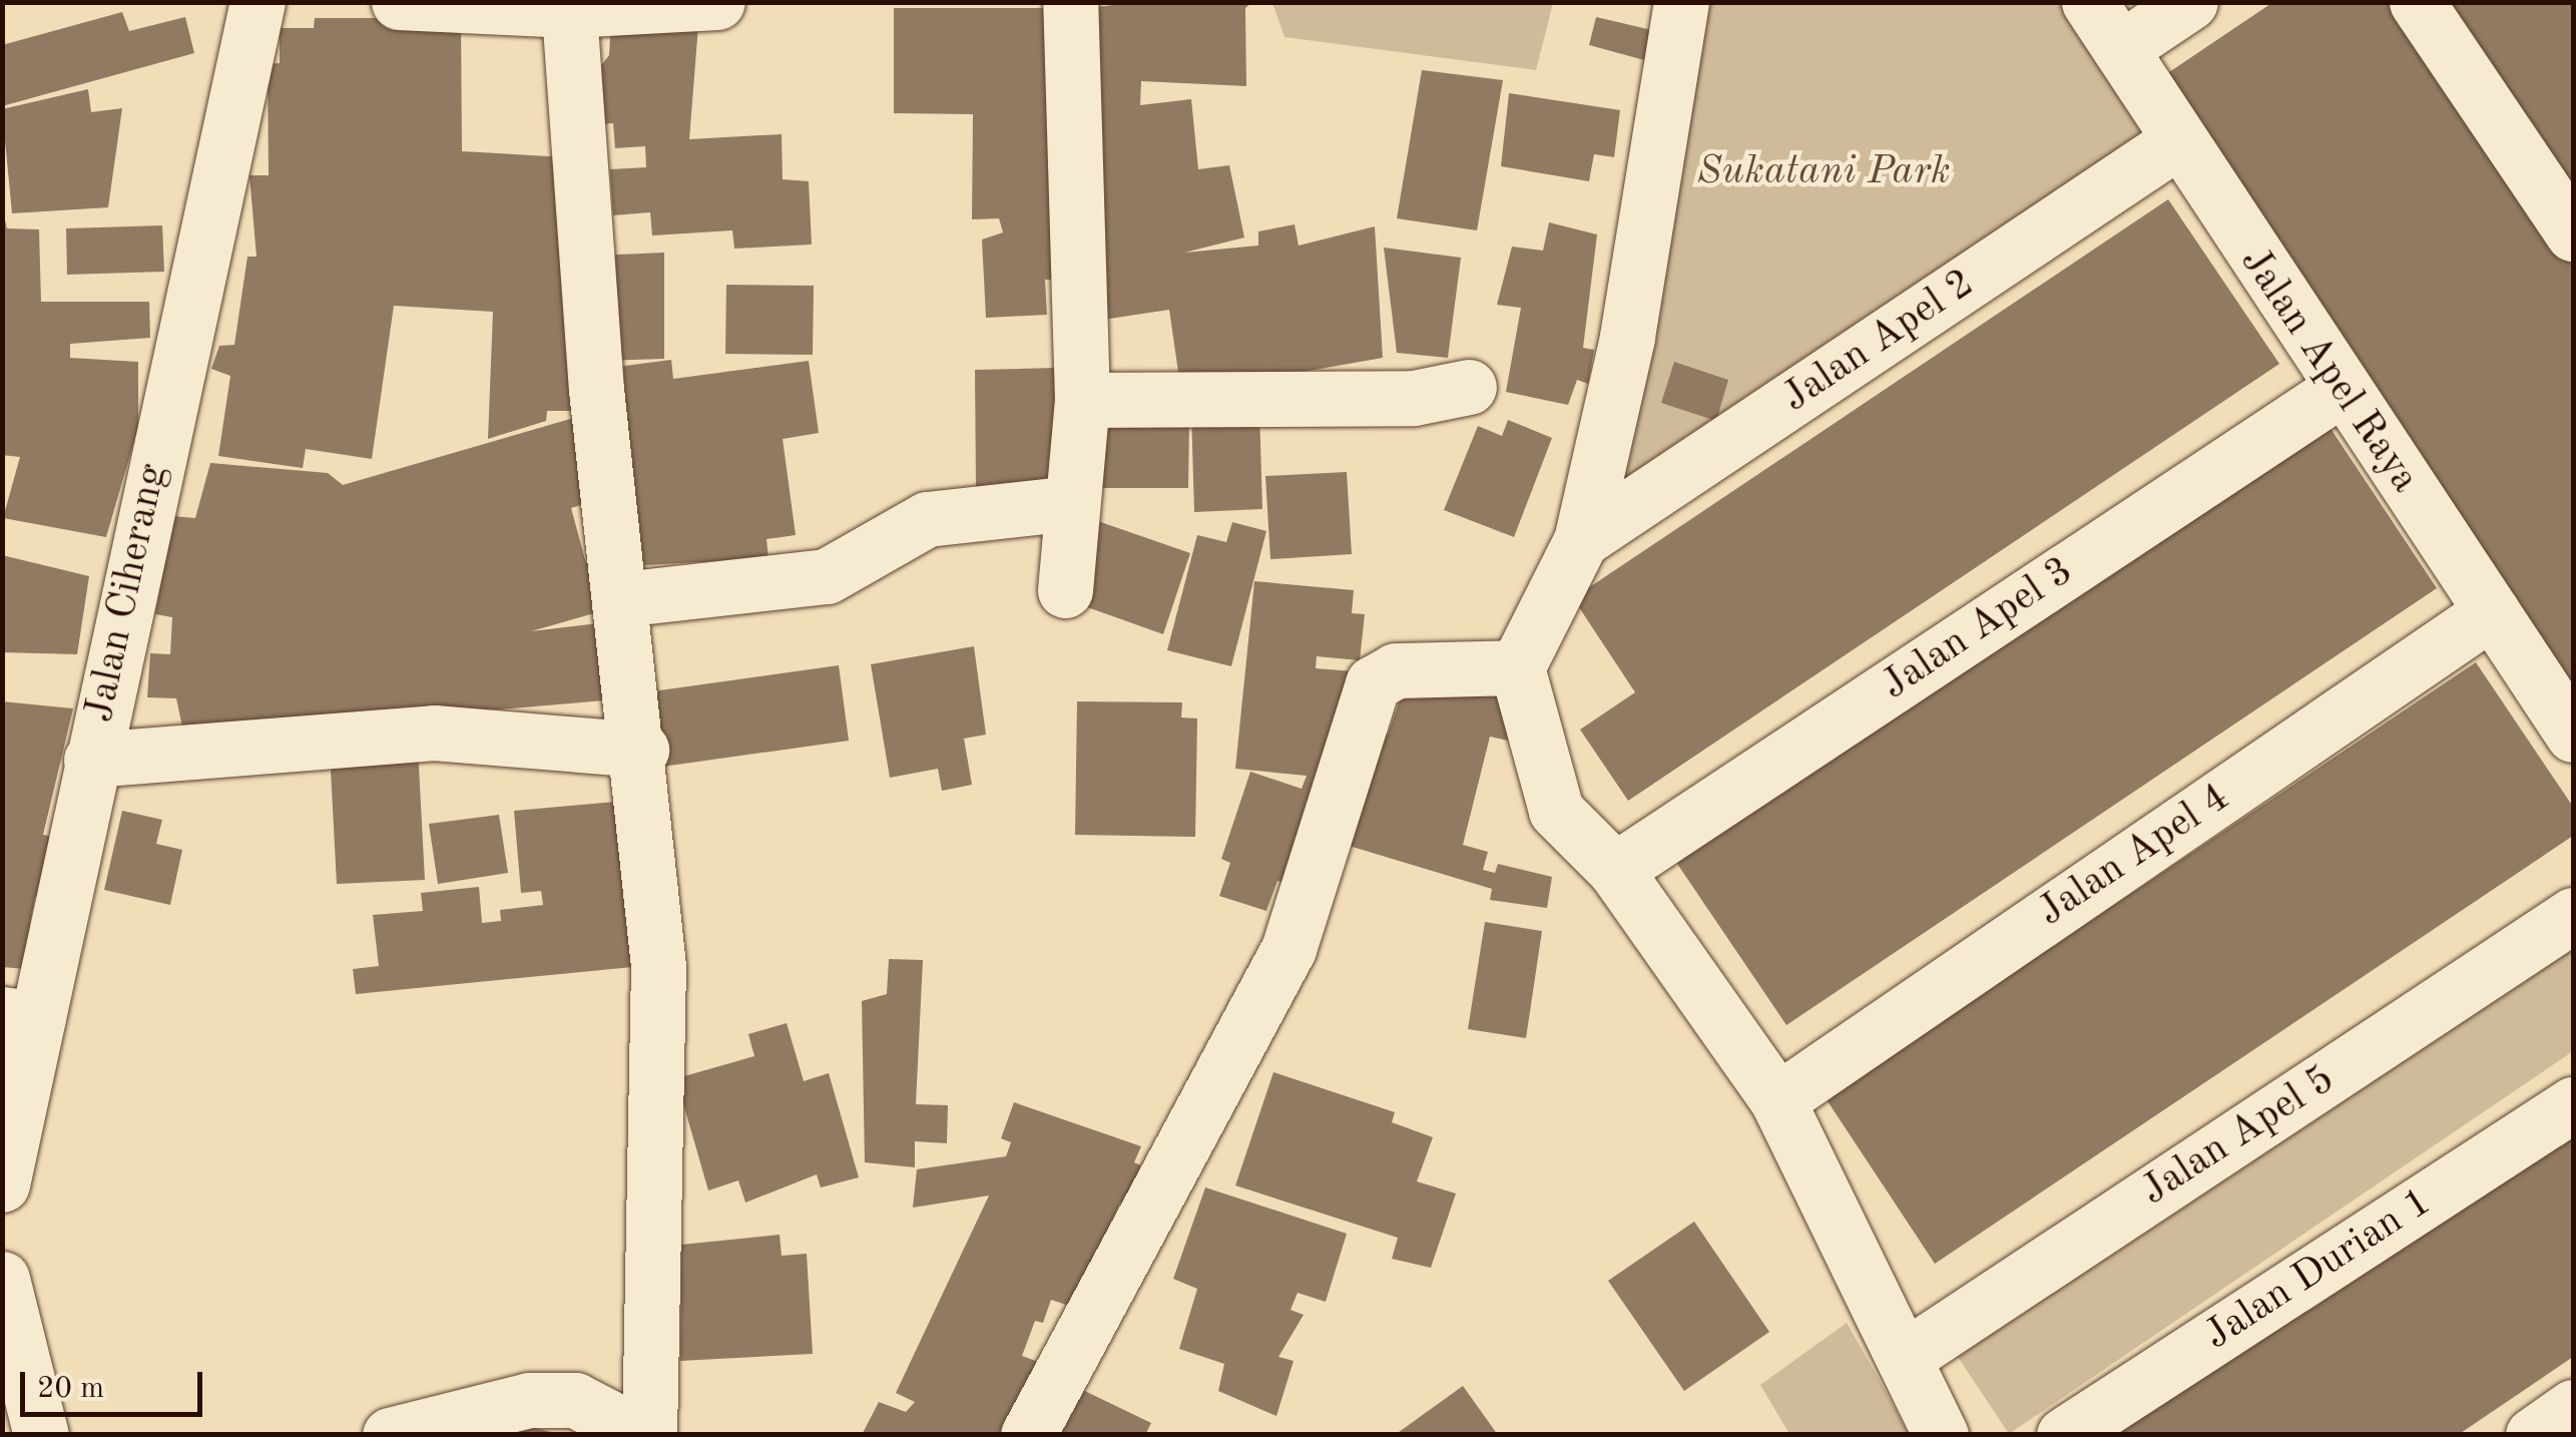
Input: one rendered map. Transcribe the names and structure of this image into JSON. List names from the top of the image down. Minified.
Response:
{"streets":{"street":["Jalan Apel 2","Jalan Apel Raya","Jalan Ciherang","Jalan Apel 3","Jalan Apel 4","Jalan Apel 5","Jalan Durian 1"]},"crossings":[["Jalan Apel 2","Jalan Apel Raya"],["Jalan Apel Raya","Jalan Apel 3"],["Jalan Apel Raya","Jalan Apel 4"]],"parks":["Sukatani Park"],"scale_bar":"20 m"}
